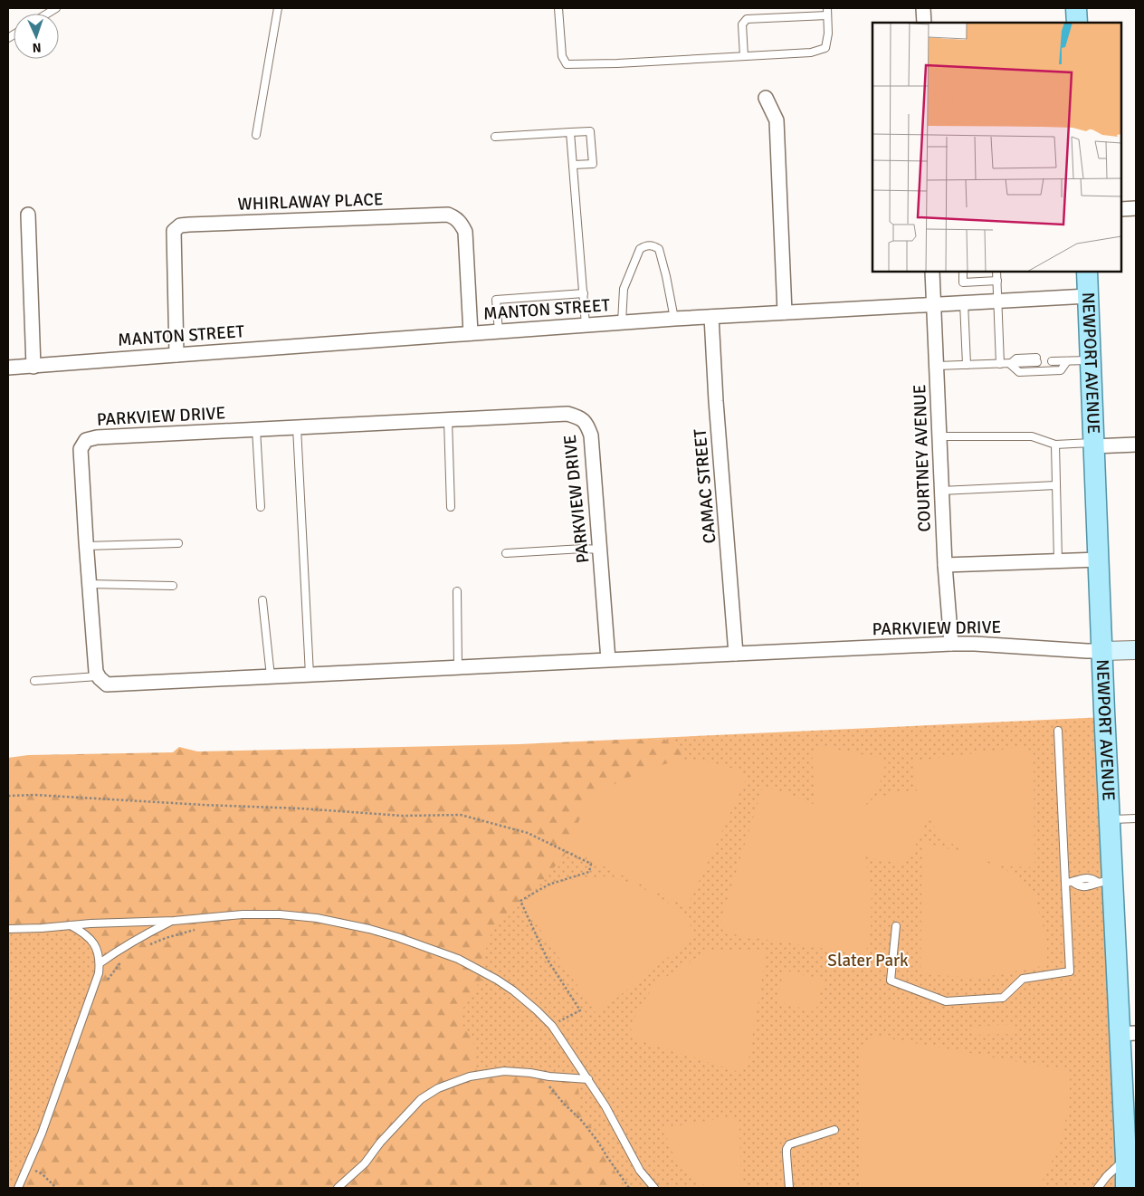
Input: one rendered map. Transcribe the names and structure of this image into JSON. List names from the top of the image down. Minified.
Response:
{"streets":{"main road":["NEWPORT AVENUE"],"street":["WHIRLAWAY PLACE","MANTON STREET","PARKVIEW DRIVE","COURTNEY AVENUE","CAMAC STREET"]},"crossings":[["WHIRLAWAY PLACE","MANTON STREET"],["MANTON STREET","NEWPORT AVENUE"],["MANTON STREET","COURTNEY AVENUE"],["MANTON STREET","CAMAC STREET"],["NEWPORT AVENUE","PARKVIEW DRIVE"],["PARKVIEW DRIVE","COURTNEY AVENUE"],["PARKVIEW DRIVE","CAMAC STREET"]],"parks":["Slater Park"],"north":"bottom"}
